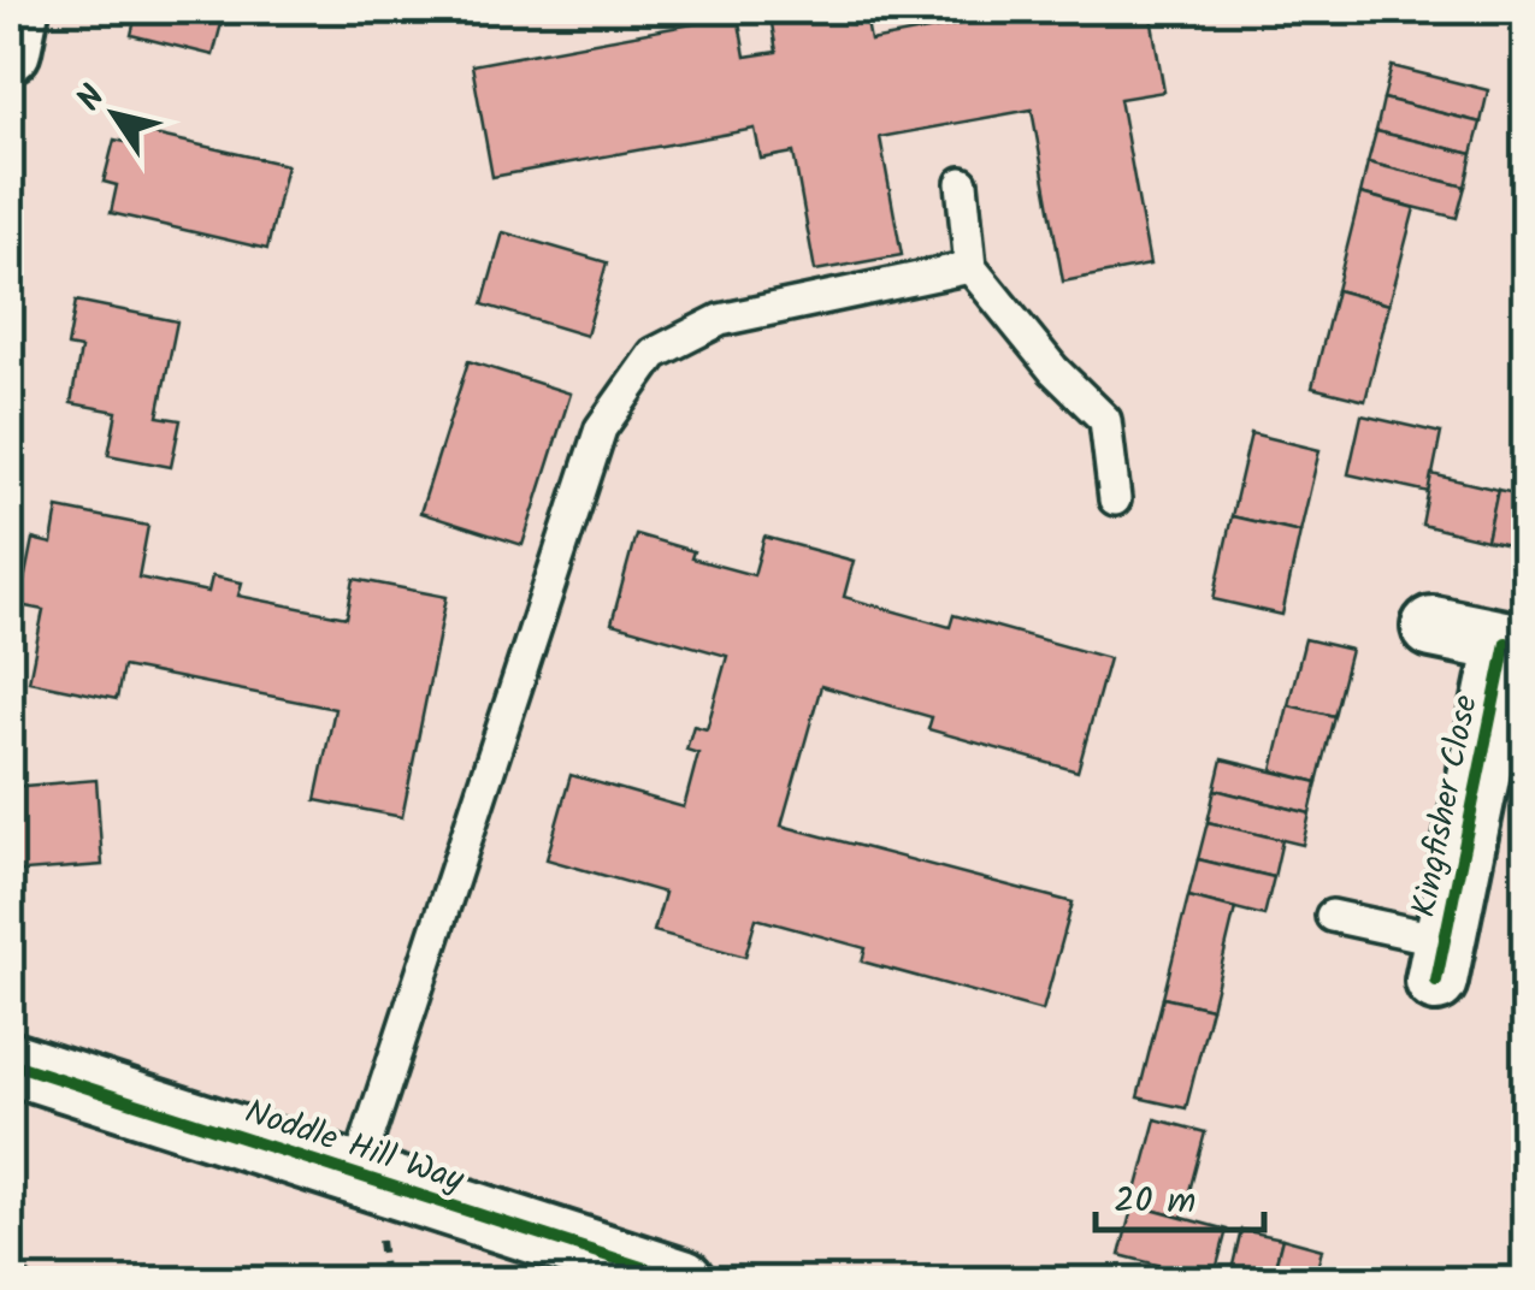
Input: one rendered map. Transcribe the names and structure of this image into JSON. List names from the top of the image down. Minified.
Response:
{"streets":{"street":["Kingfisher Close","Noddle Hill Way"]},"scale_bar":"20 m","north":"top left"}
